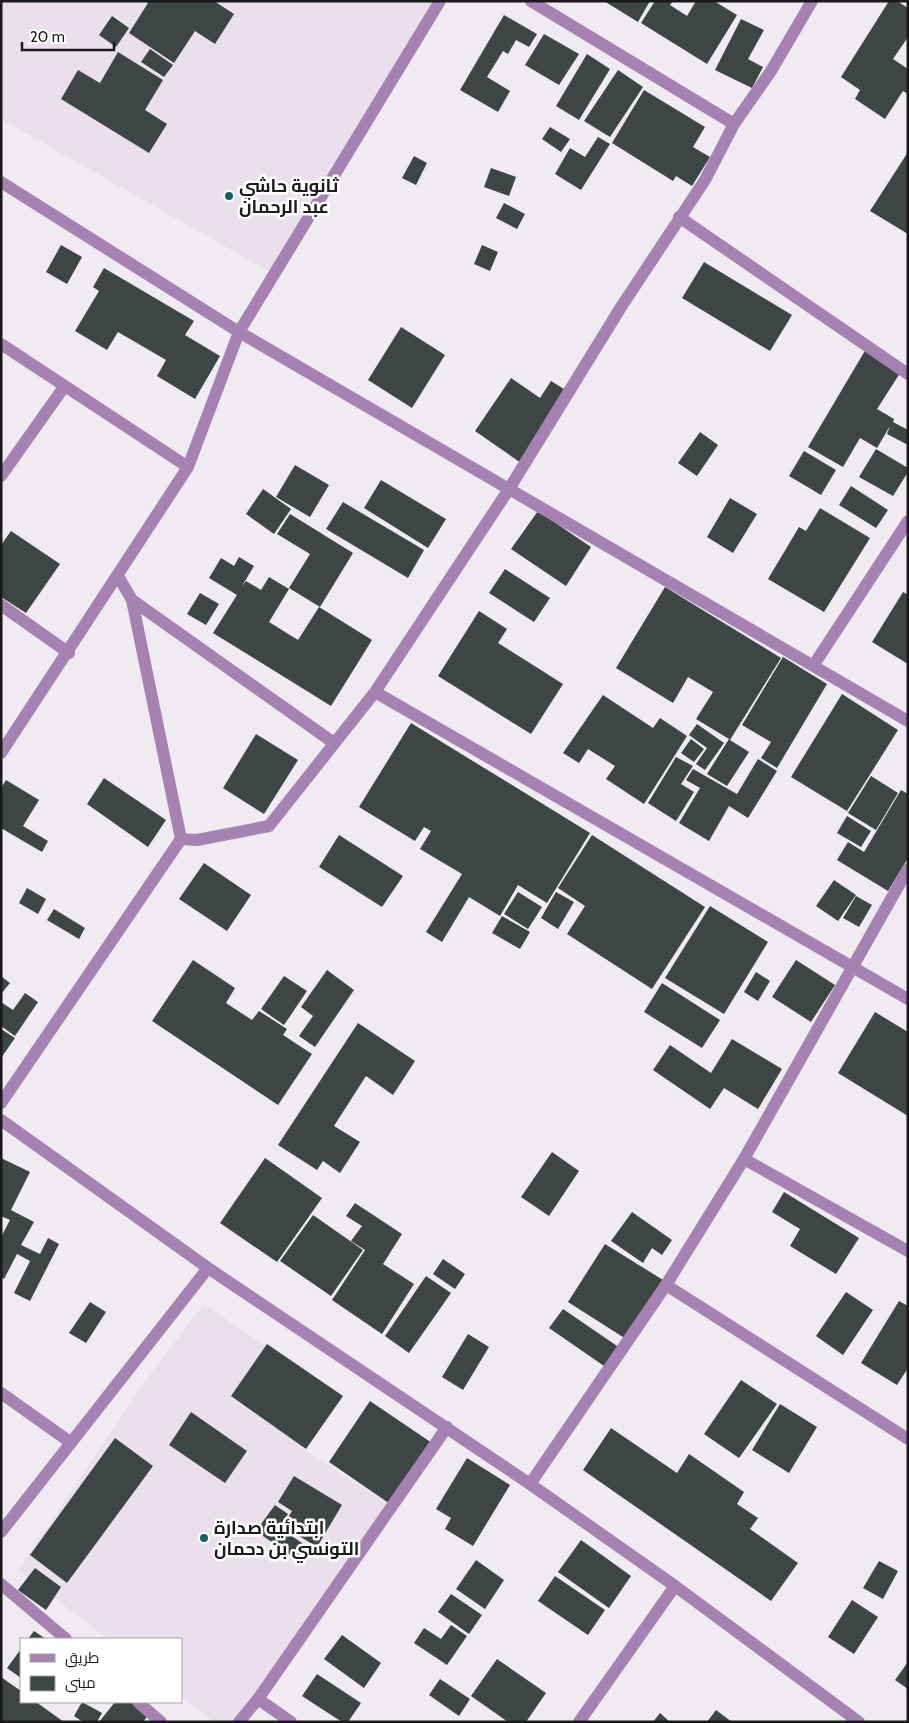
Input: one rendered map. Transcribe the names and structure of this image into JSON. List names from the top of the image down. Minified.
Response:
{"places":["ثانوية حاشي عبد الرحمان","ابتدائية صدارة التونسي بن دحمان"],"legend":["طريق","مبنى"],"scale_bar":"20 m"}
